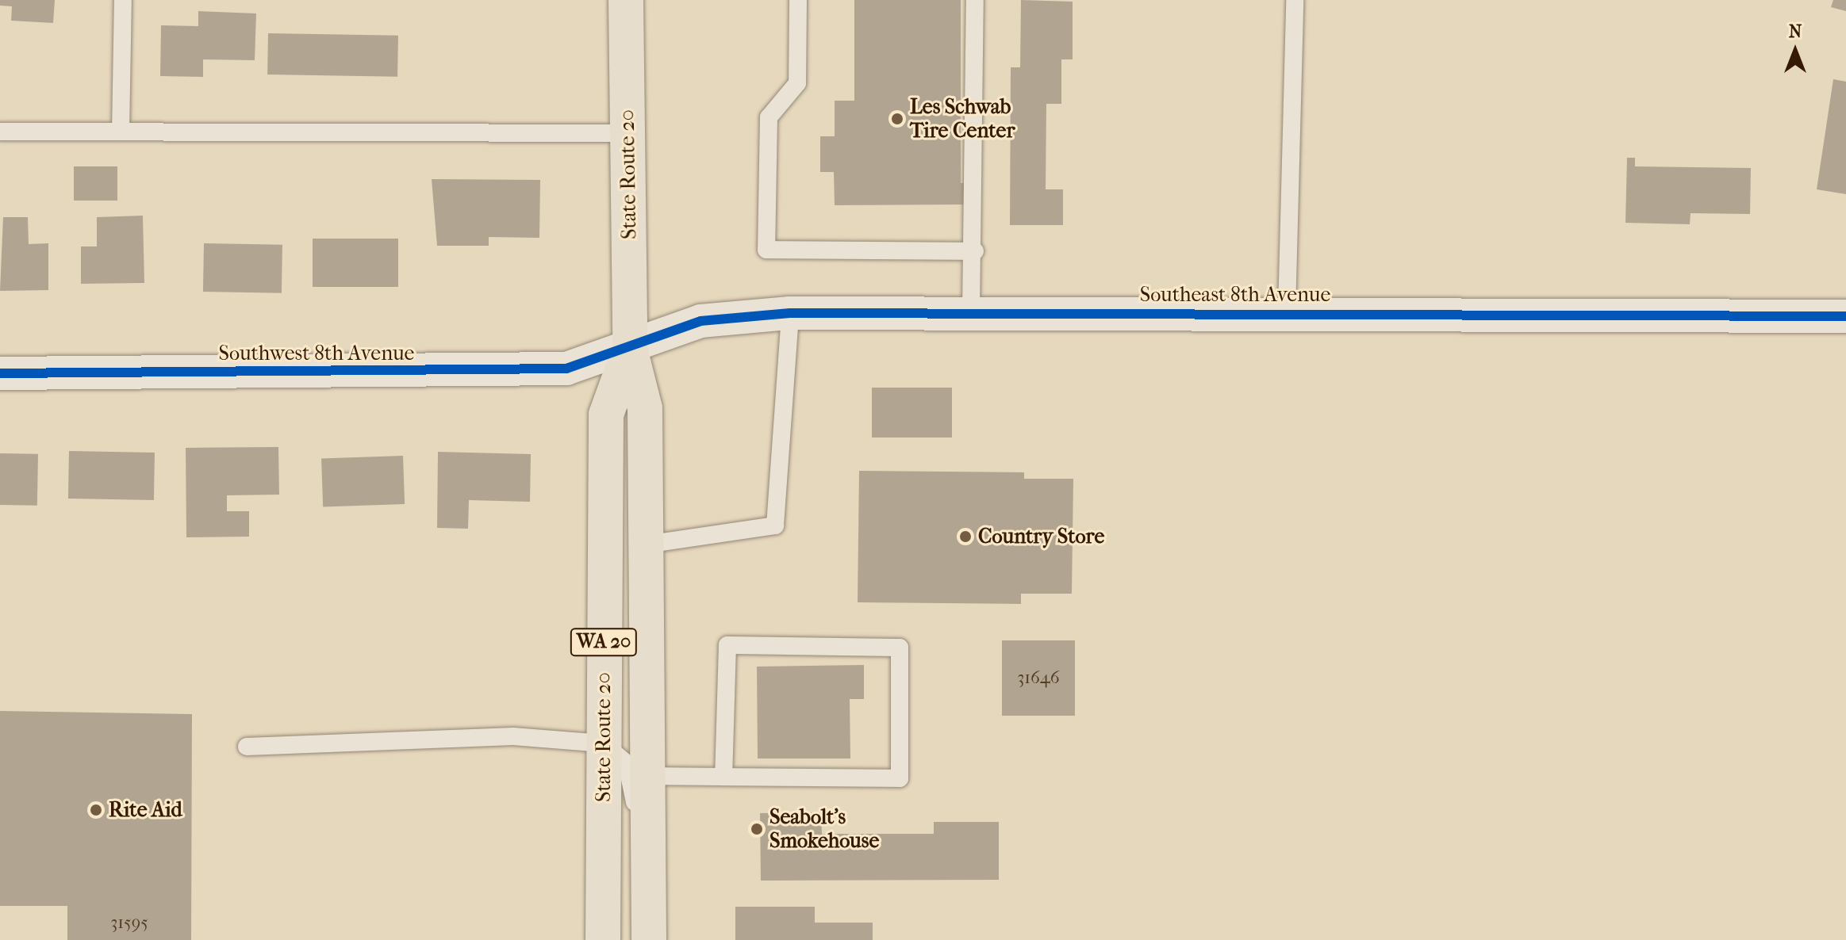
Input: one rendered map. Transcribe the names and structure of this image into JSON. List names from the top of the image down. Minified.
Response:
{"streets":{"main road":["State Route 20","WA 20"],"street":["Southeast 8th Avenue","Southwest 8th Avenue"]},"crossings":[["State Route 20","Southeast 8th Avenue"],["State Route 20","Southwest 8th Avenue"],["Southeast 8th Avenue","Southwest 8th Avenue"]],"places":["Les Schwab Tire Center","Country Store","Rite Aid","Seabolt's Smokehouse"],"house_numbers":["31646","31595"],"north":"top"}
